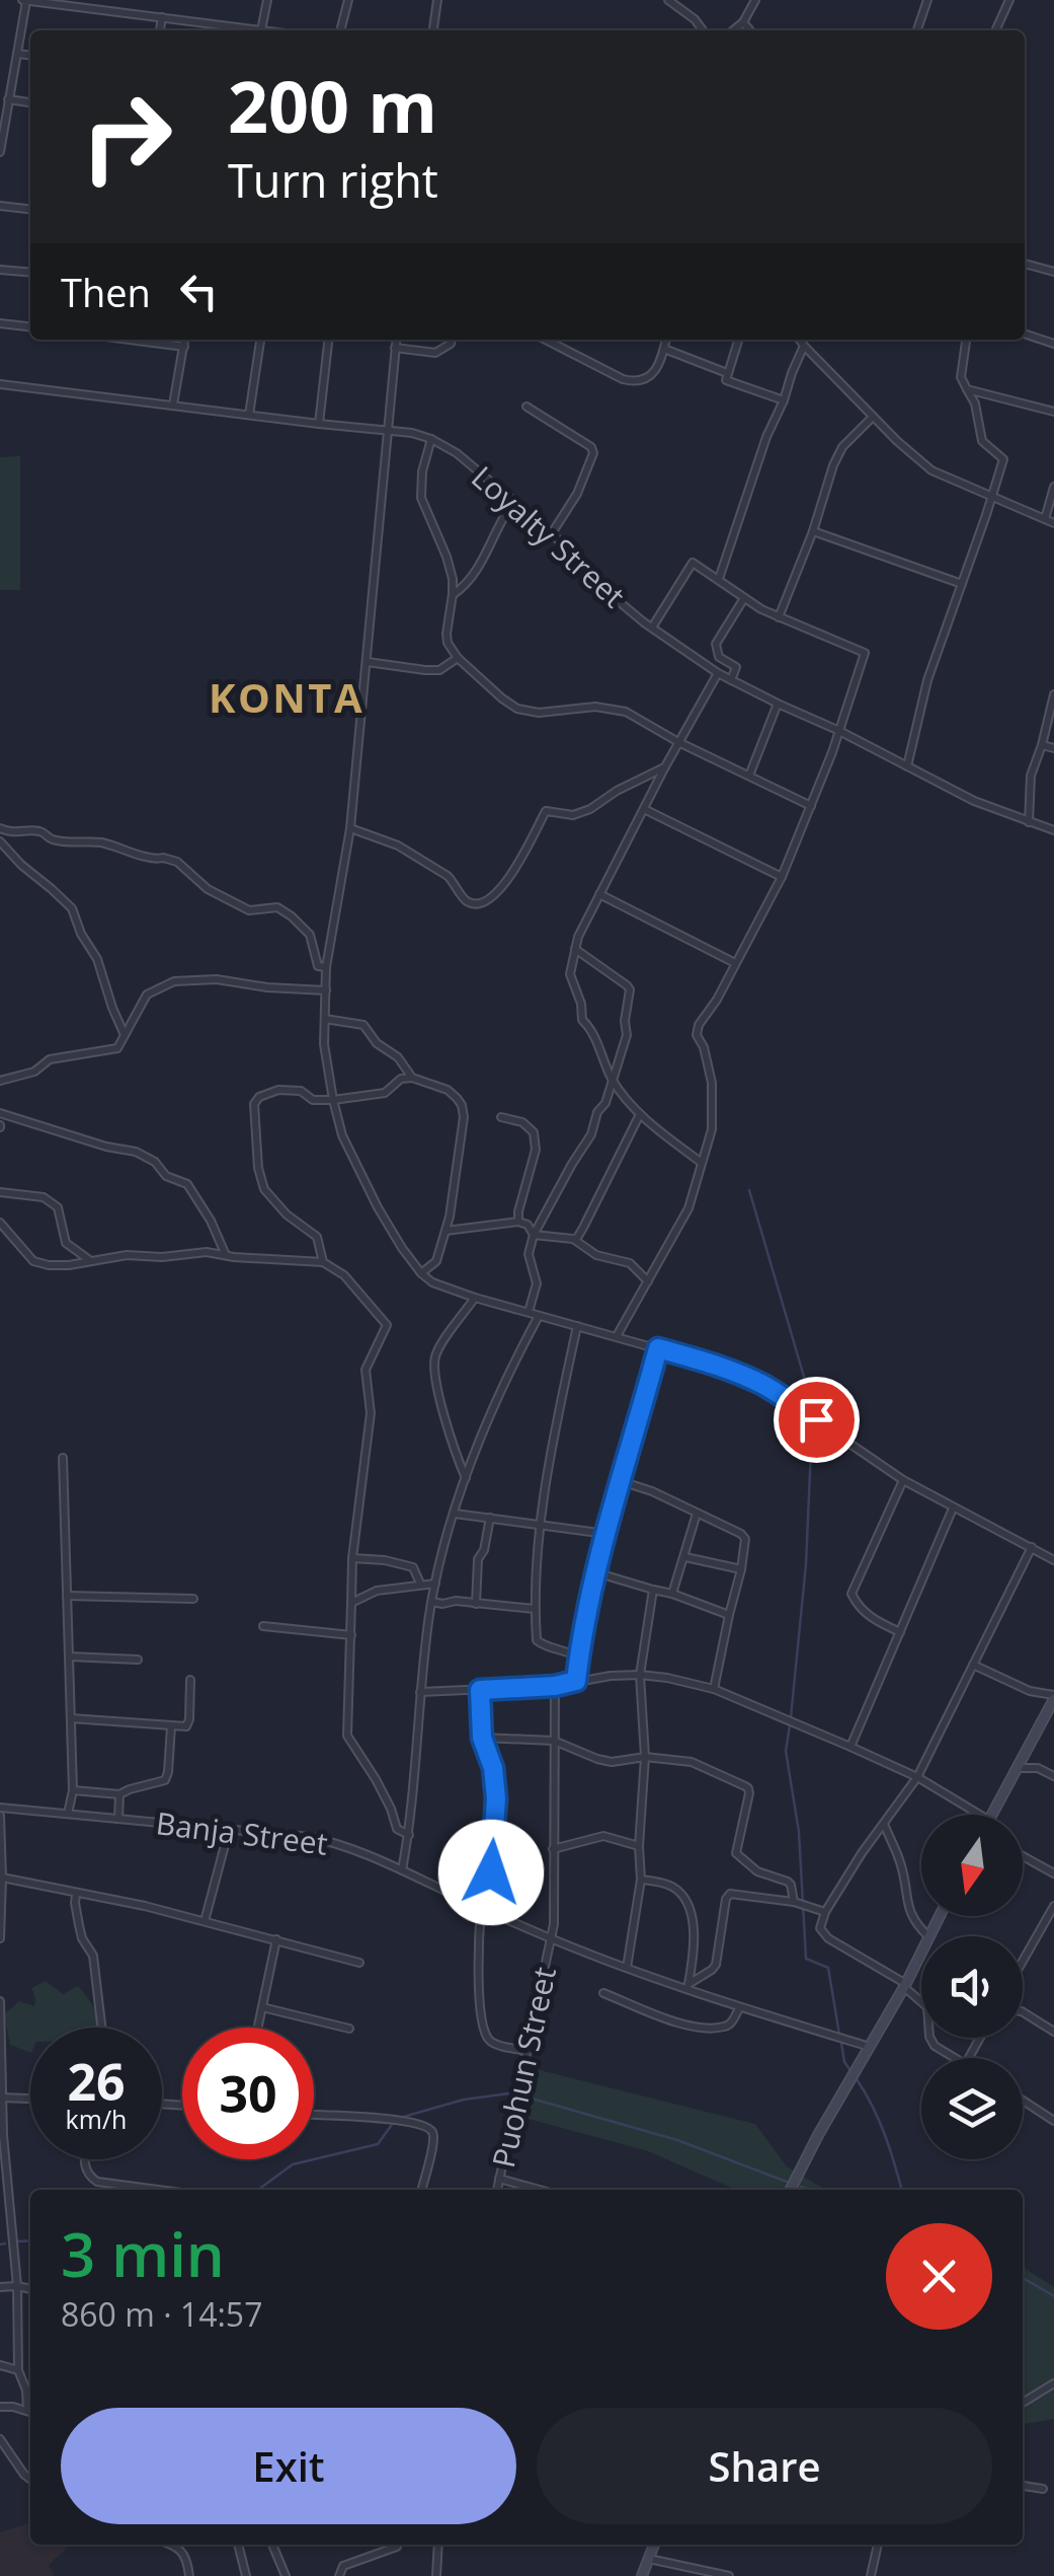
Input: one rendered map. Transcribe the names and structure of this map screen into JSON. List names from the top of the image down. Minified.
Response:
{"streets":{"street":["Loyalty Street","Banja Street","Puohun Street"]},"crossings":[["Banja Street","Puohun Street"]],"districts":["KONTA"],"north":"bottom","page":{"turn":["200 m","Turn right"],"then":"Then","speed":"26 km/h","limit":"30","heading":["3 min","860 m · 14:57"],"buttons":["Exit","Share"]}}
